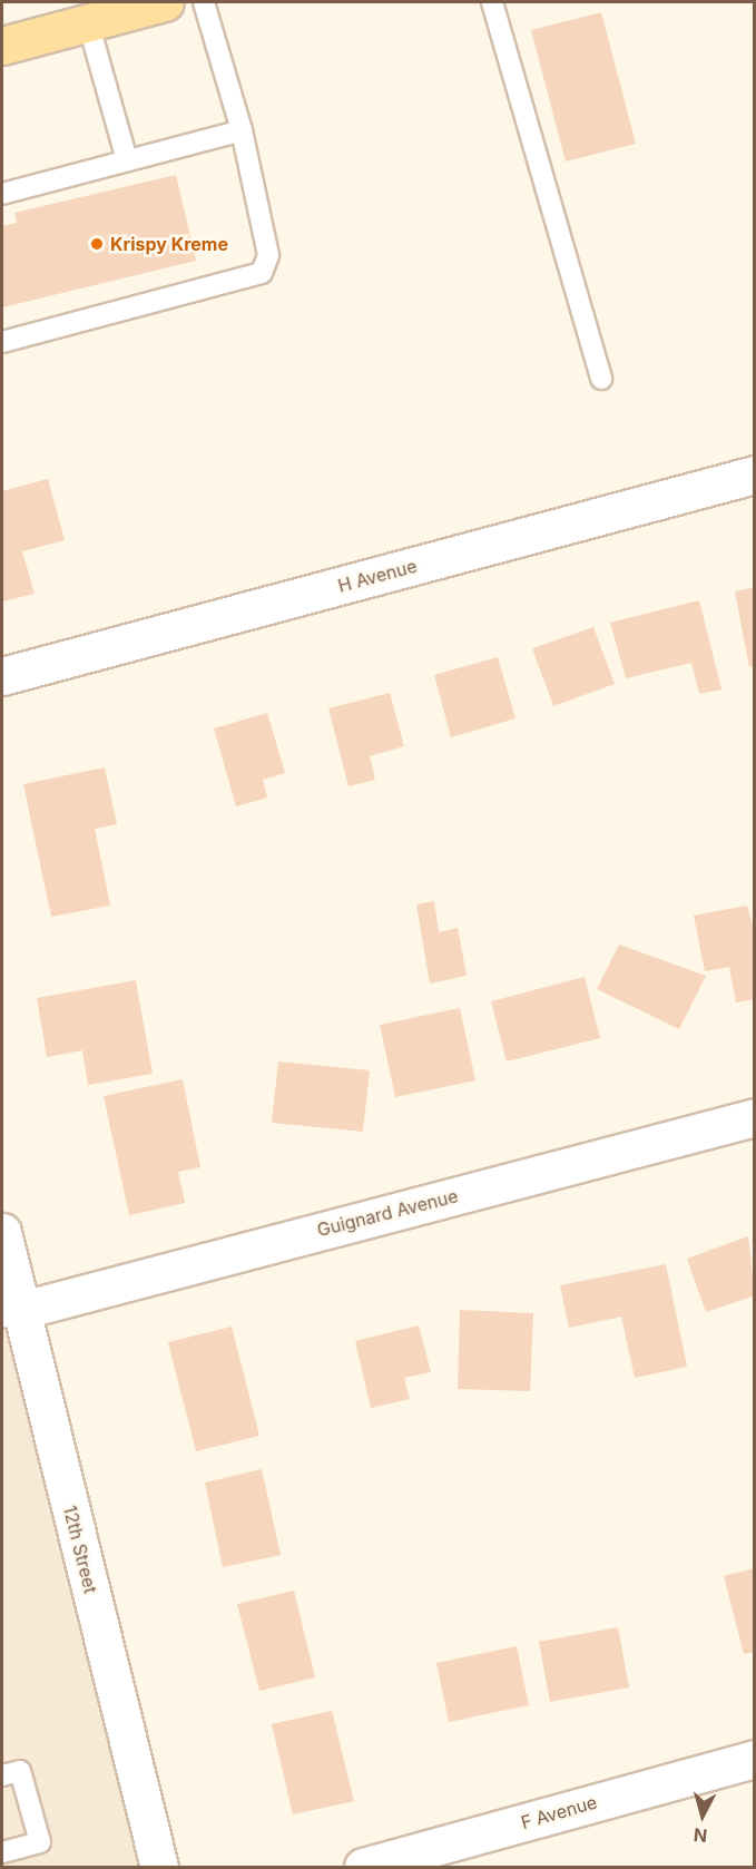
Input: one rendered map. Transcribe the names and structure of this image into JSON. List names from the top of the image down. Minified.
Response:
{"streets":{"street":["H Avenue","Guignard Avenue","12th Street","F Avenue"]},"crossings":[["Guignard Avenue","12th Street"]],"places":["Krispy Kreme"],"north":"bottom"}
